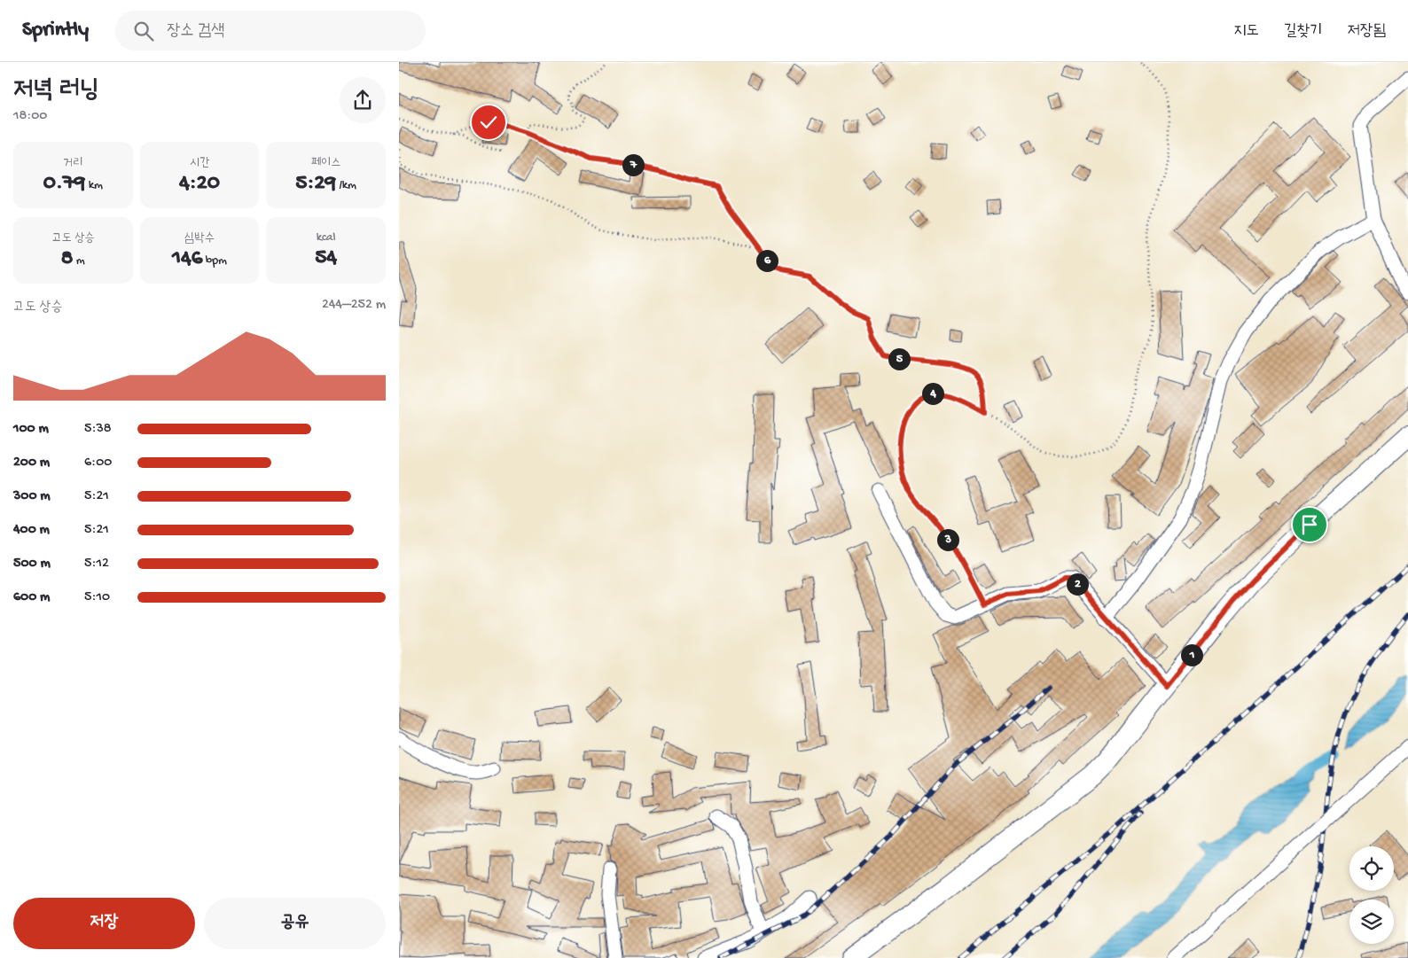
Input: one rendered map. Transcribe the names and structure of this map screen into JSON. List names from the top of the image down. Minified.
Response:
{"page":{"header":"Sprintly","search":"장소 검색","nav":["지도","길찾기","저장됨"],"heading":["저녁 러닝","18:00"],"stats":[["거리","0.79 km"],["시간","4:20"],["페이스","5:29 /km"],["고도 상승","8 m"],["심박수","146 bpm"],["kcal","54"]],"pins":["7","6","5","4","3","2","1"],"chart":["고도 상승","244–252 m"],"list":[{"name":"100 m","note":"5:38"},{"name":"200 m","note":"6:00"},{"name":"300 m","note":"5:21"},{"name":"400 m","note":"5:21"},{"name":"500 m","note":"5:12"},{"name":"600 m","note":"5:10"}],"buttons":["저장","공유"]}}
